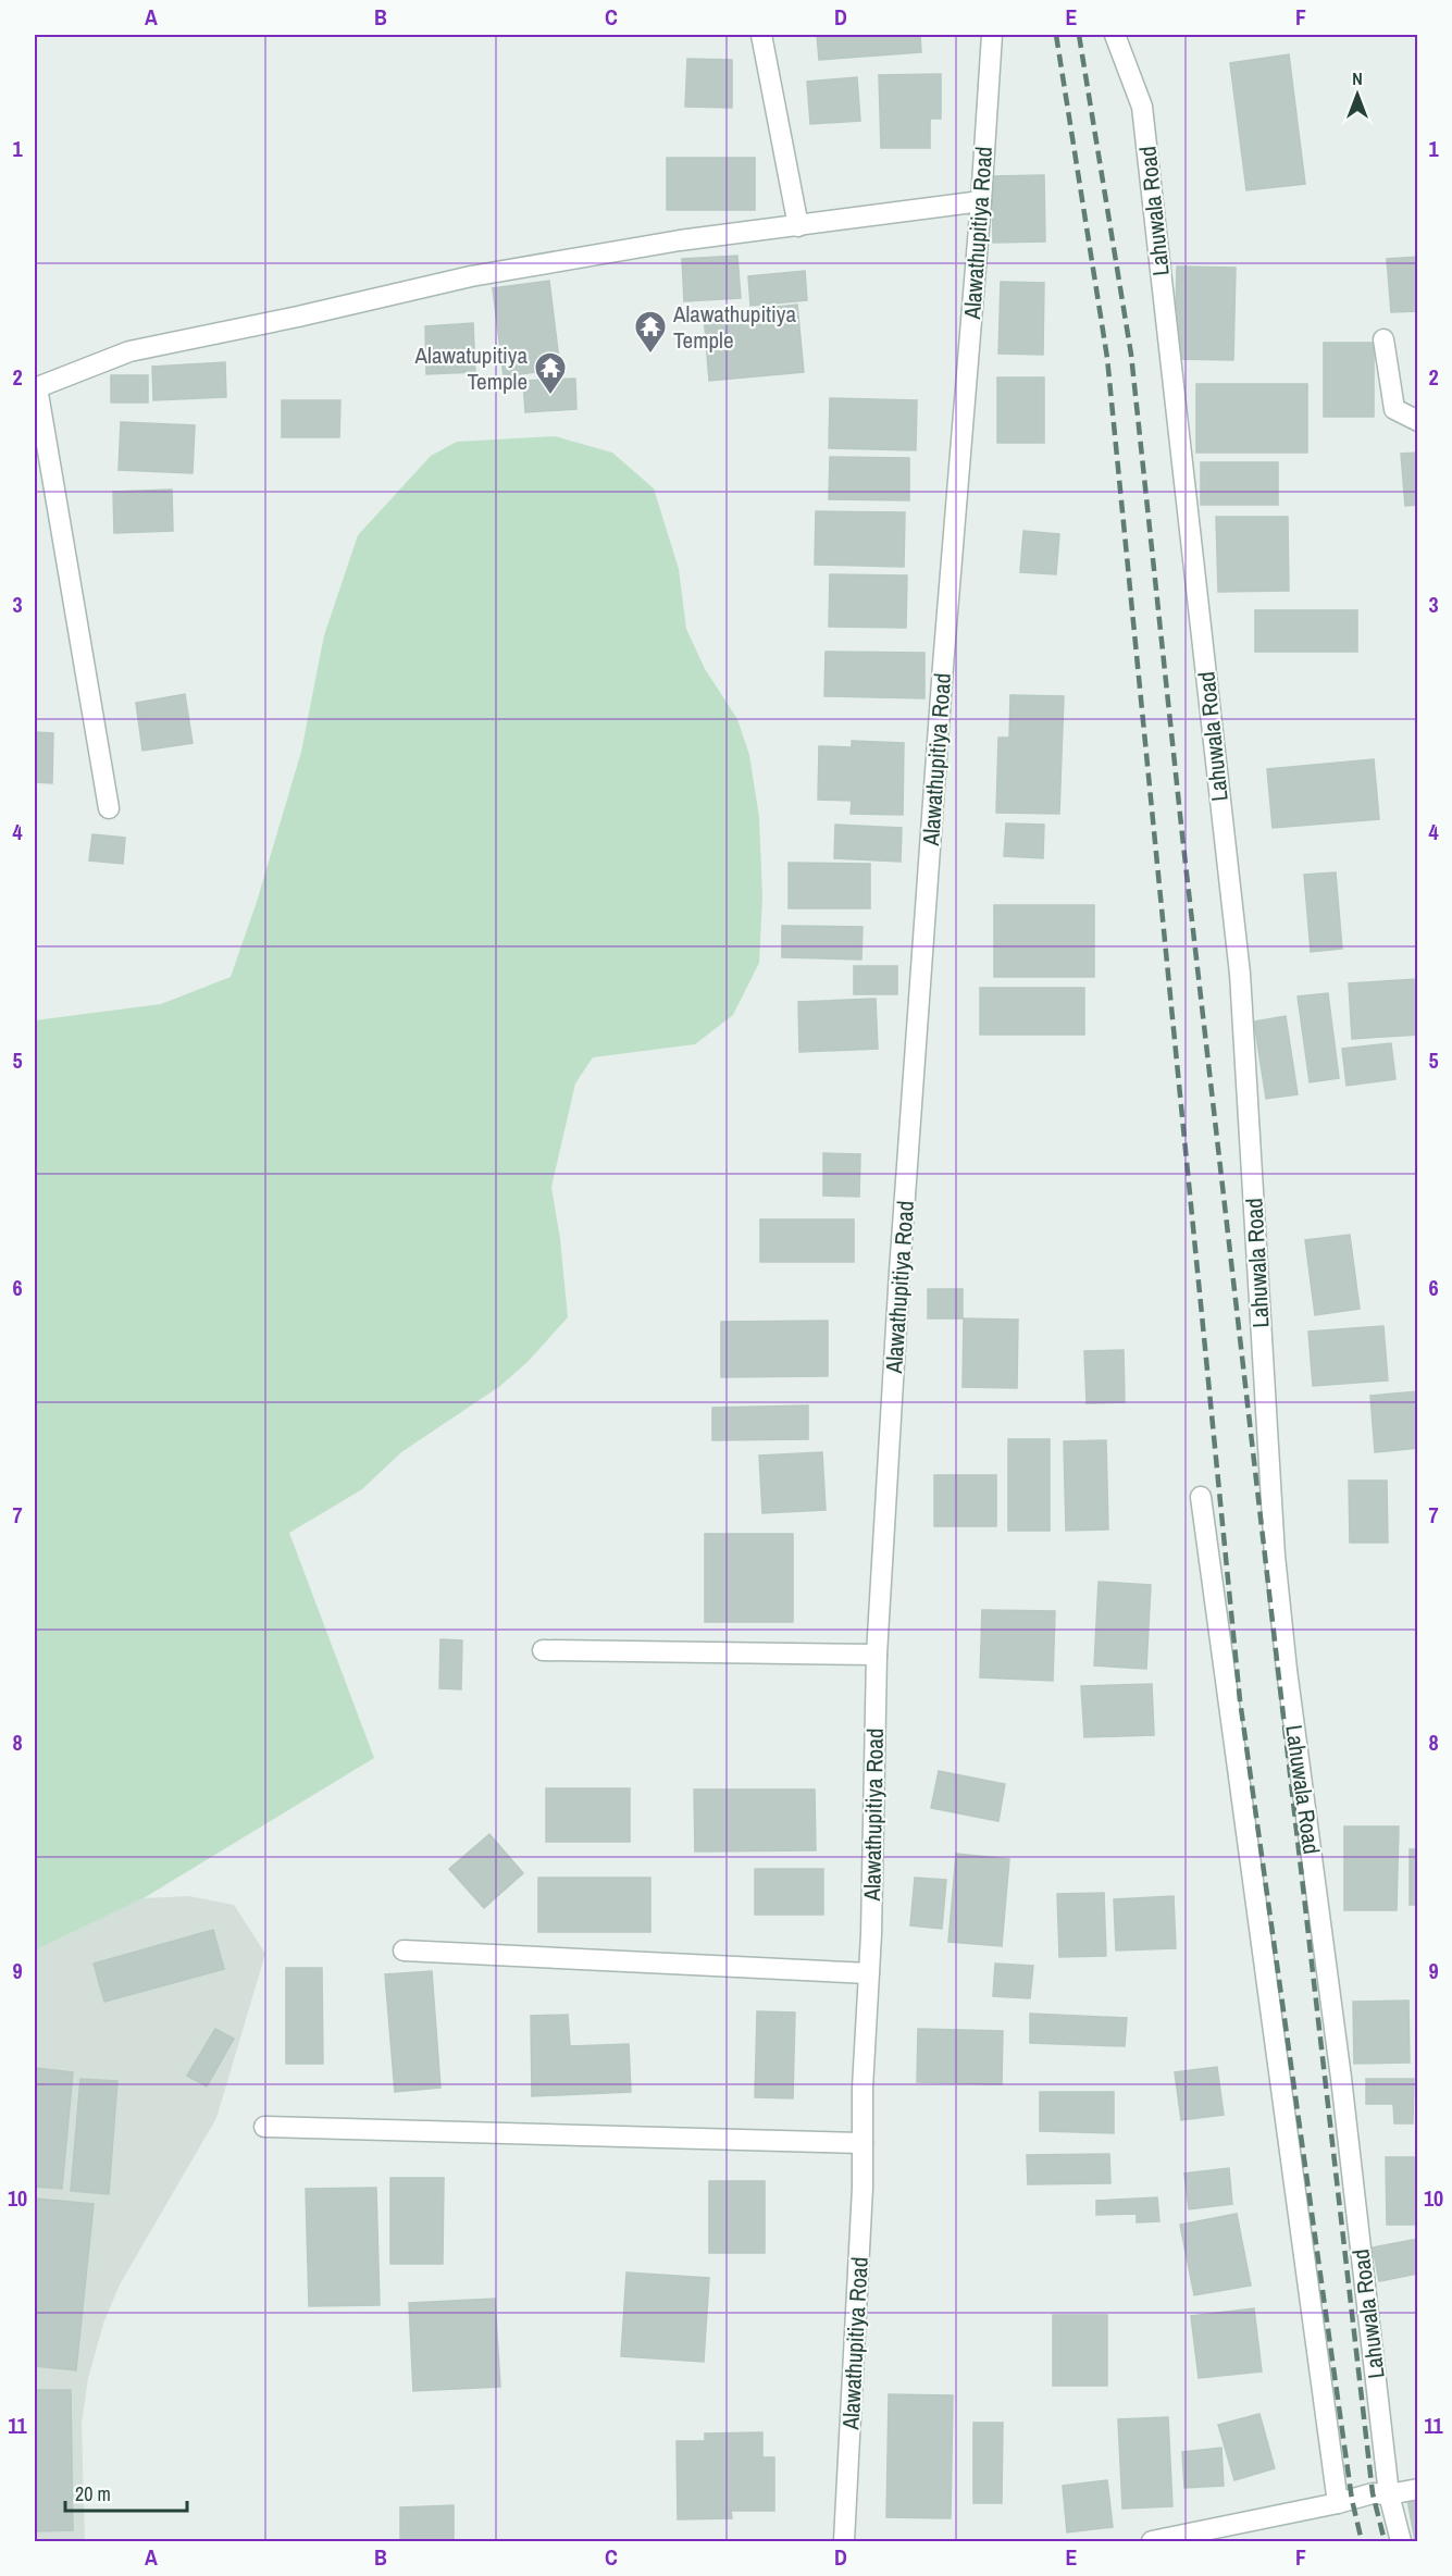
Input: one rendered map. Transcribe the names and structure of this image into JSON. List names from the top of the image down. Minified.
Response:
{"streets":{"street":["Lahuwala Road","Alawathupitiya Road"]},"places":{"temple":["Alawathupitiya Temple","Alawatupitiya Temple"]},"scale_bar":"20 m","north":"top","grid":{"columns":["A","B","C","D","E","F"],"rows":["1","2","3","4","5","6","7","8","9","10","11"]}}
